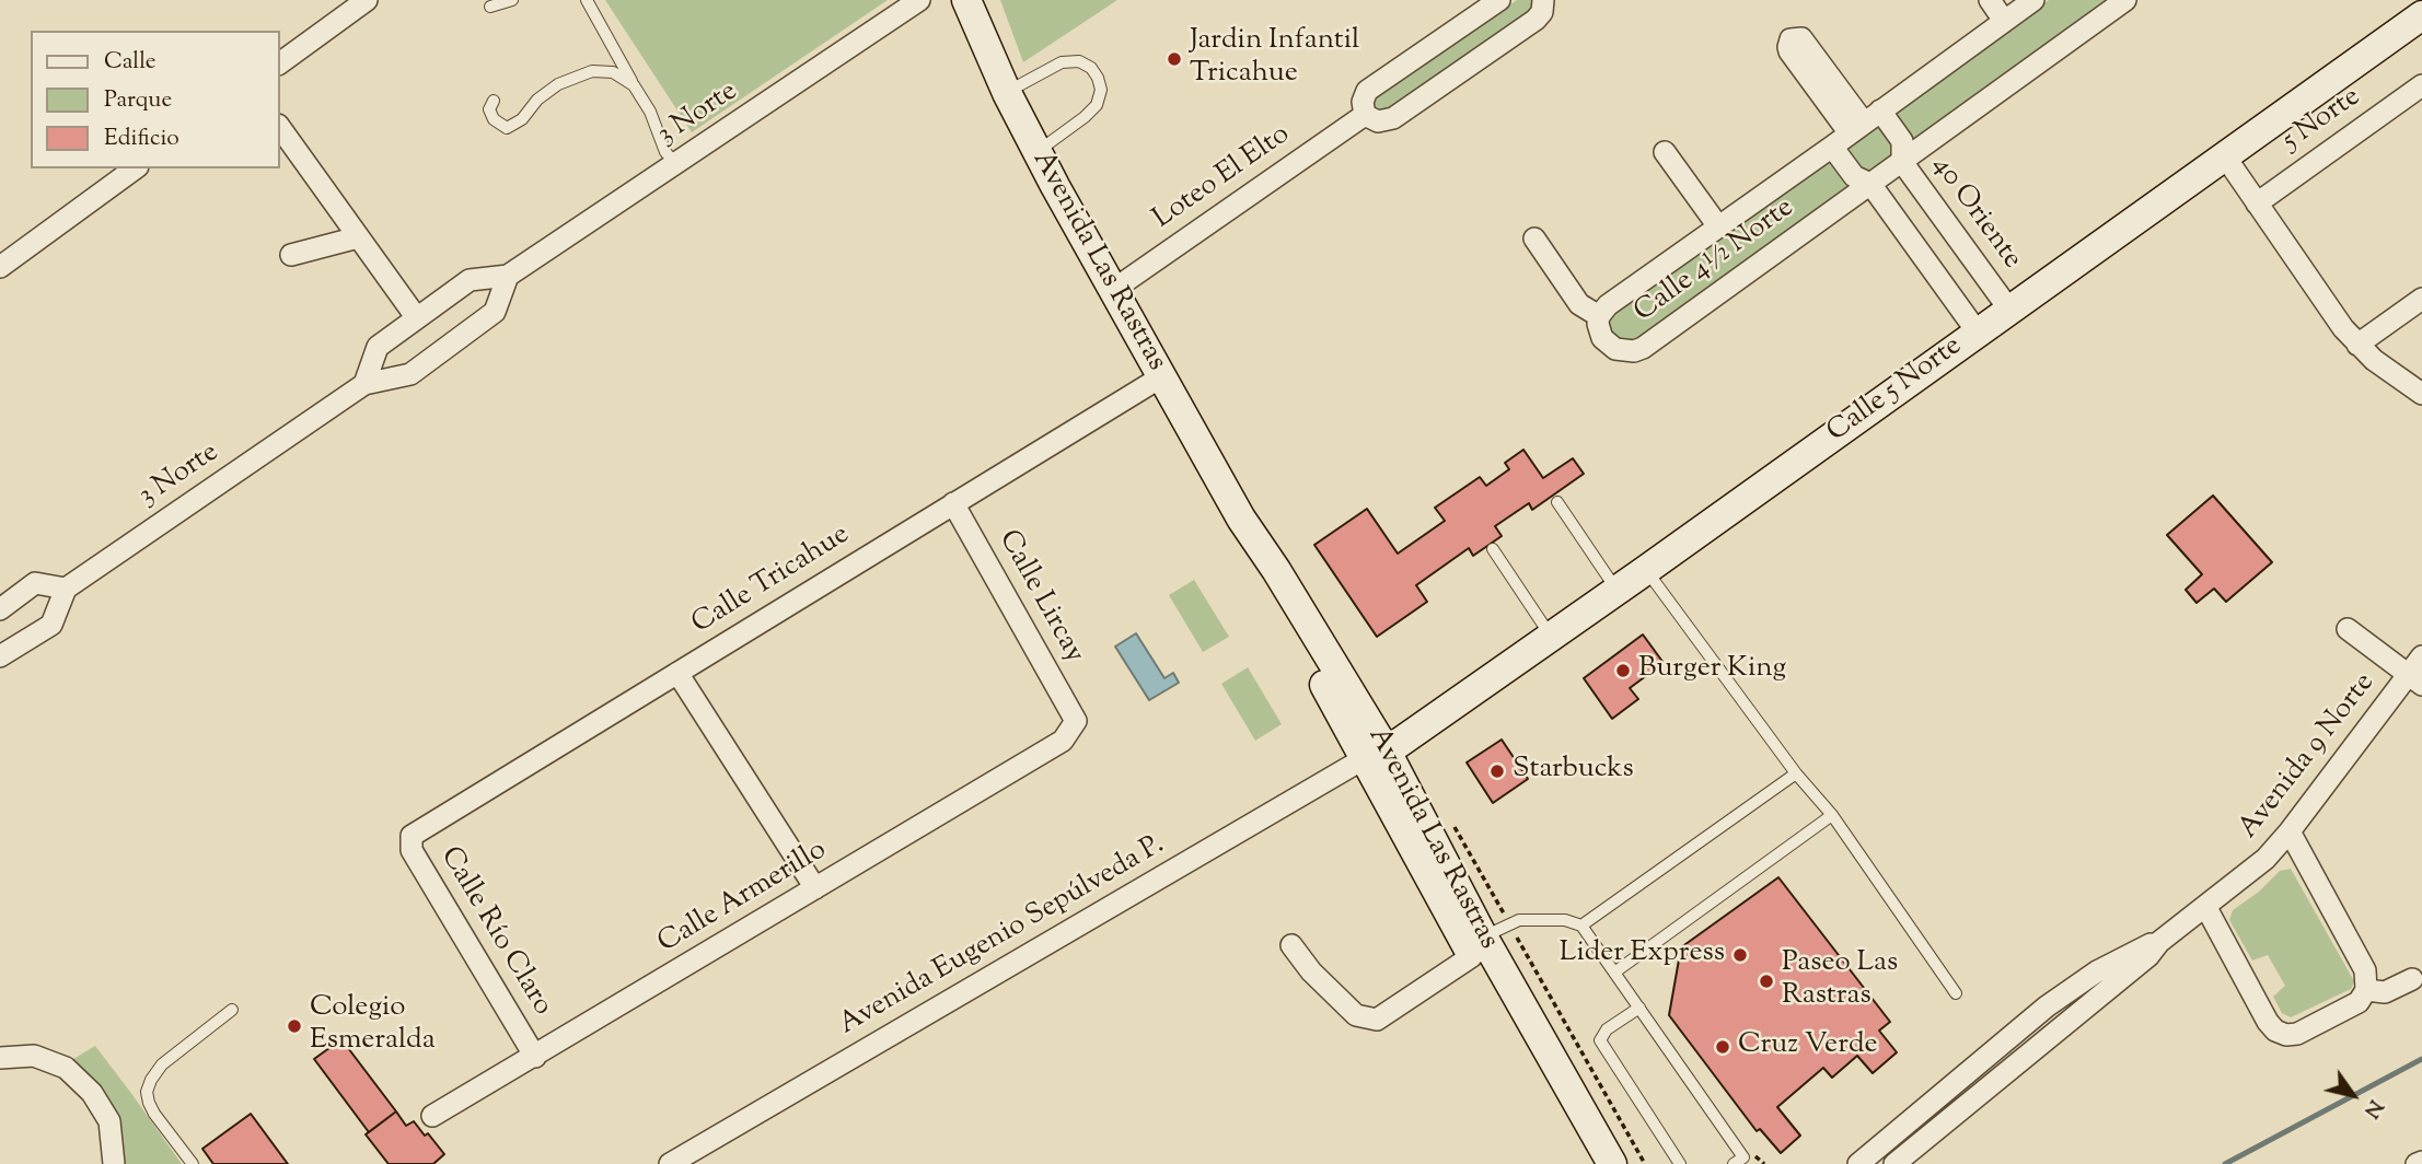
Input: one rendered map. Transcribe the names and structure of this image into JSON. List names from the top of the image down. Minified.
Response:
{"streets":{"street":["3 Norte","5 Norte","Loteo El Elto","40 Oriente","Avenida Las Rastras","Calle 4½ Norte","Calle 5 Norte","Calle Tricahue","Calle Lircay","Avenida 9 Norte","Calle Armerillo","Calle Río Claro","Avenida Eugenio Sepúlveda P."]},"crossings":[["Loteo El Elto","Avenida Las Rastras"],["40 Oriente","Calle 4½ Norte"],["40 Oriente","Calle 5 Norte"],["Avenida Las Rastras","Calle 5 Norte"],["Avenida Las Rastras","Calle Tricahue"],["Avenida Las Rastras","Avenida Eugenio Sepúlveda P."],["Calle 5 Norte","Avenida Eugenio Sepúlveda P."],["Calle Tricahue","Calle Lircay"],["Calle Tricahue","Calle Río Claro"],["Calle Lircay","Calle Armerillo"],["Calle Armerillo","Calle Río Claro"]],"places":["Jardin Infantil Tricahue","Burger King","Starbucks","Lider Express","Paseo Las Rastras","Colegio Esmeralda","Cruz Verde"],"legend":["Calle","Parque","Edificio"],"north":"bottom right"}
